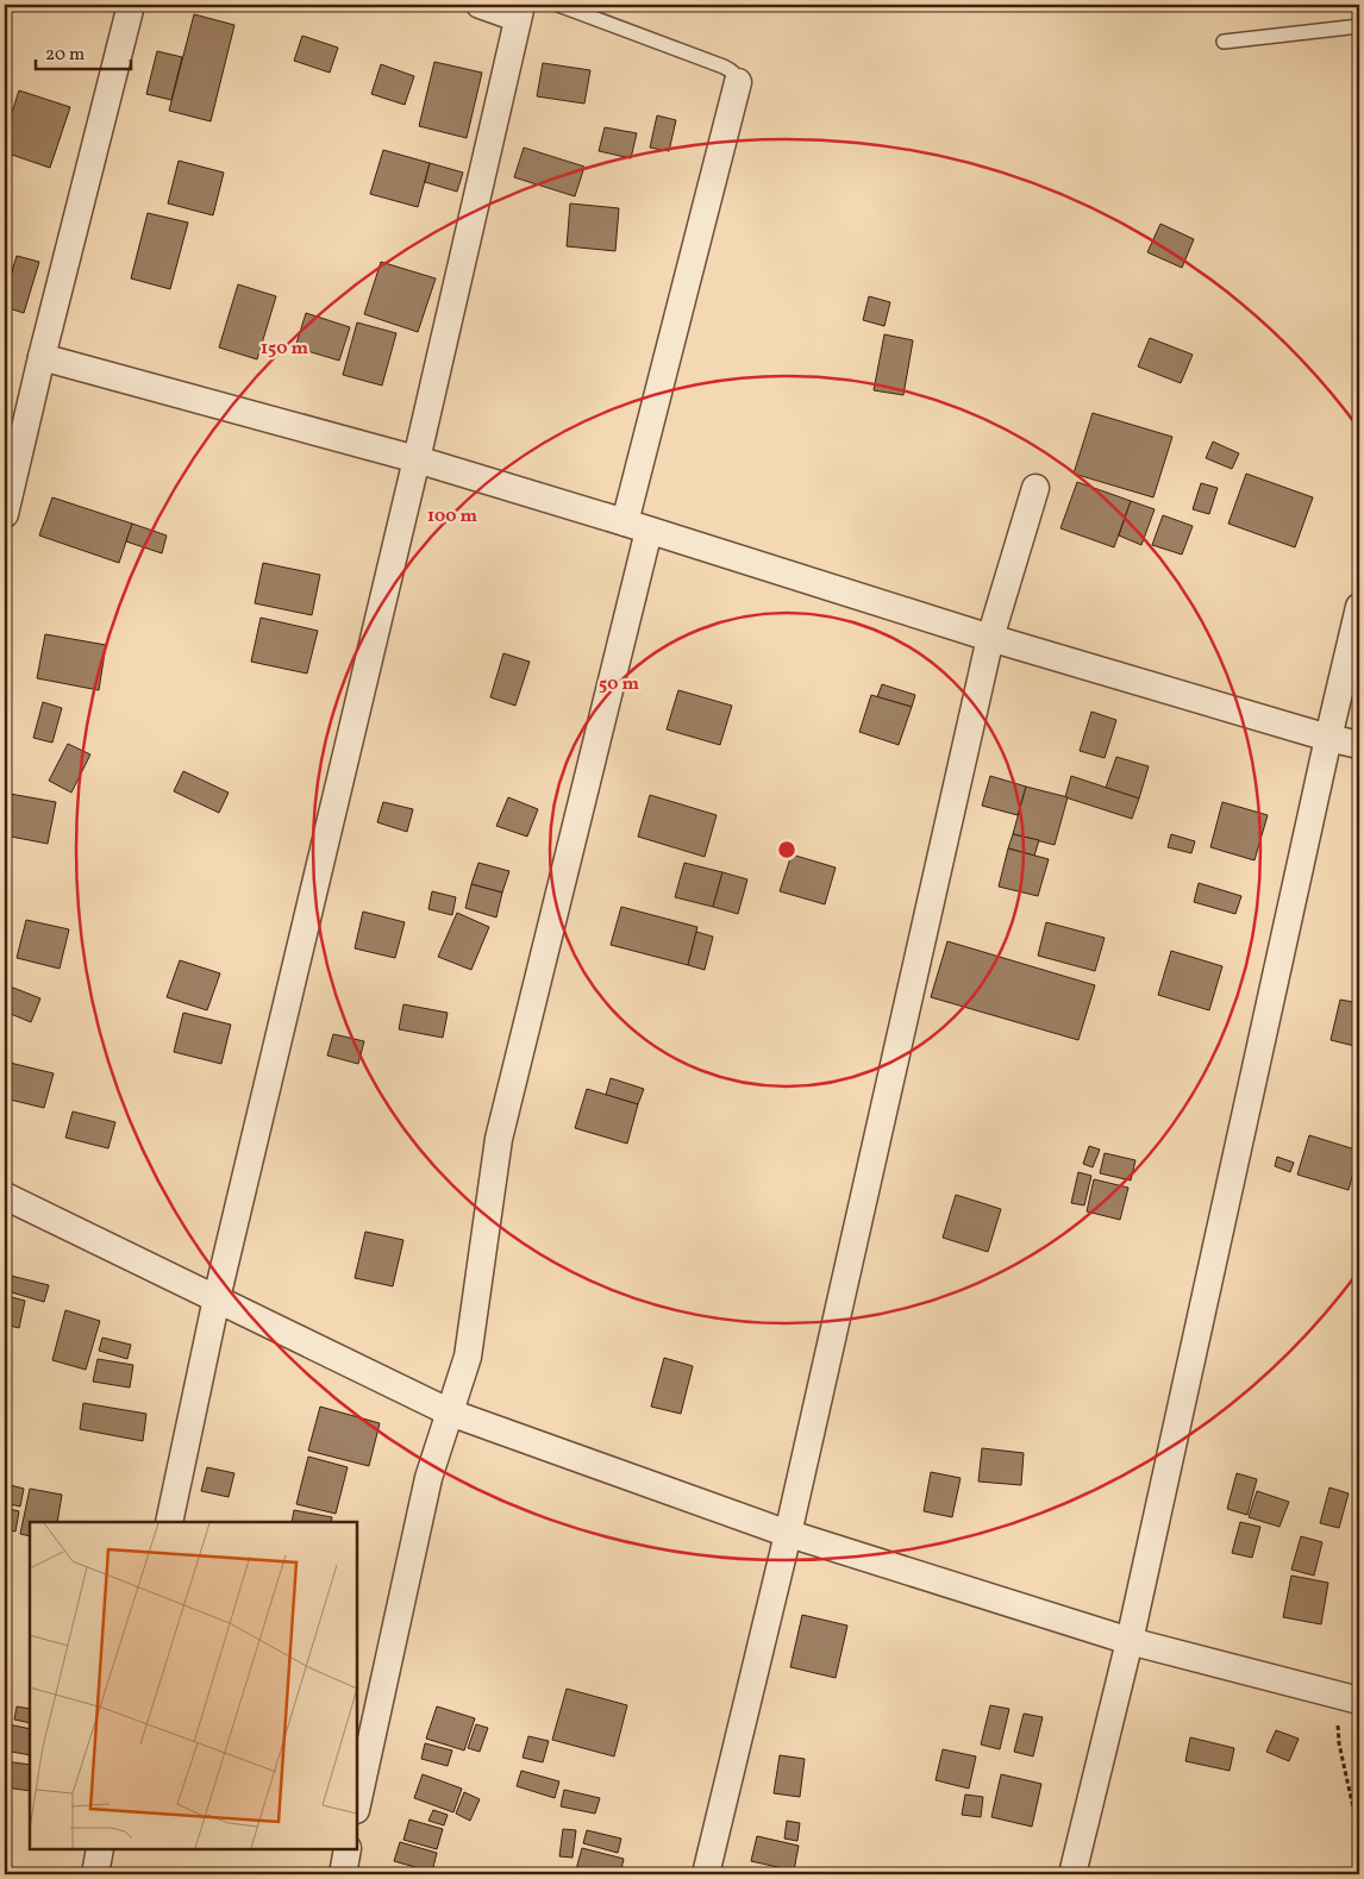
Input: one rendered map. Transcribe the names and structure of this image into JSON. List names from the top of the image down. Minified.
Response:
{"scale_bar":"20 m","rings":["150 m","100 m","50 m"]}
